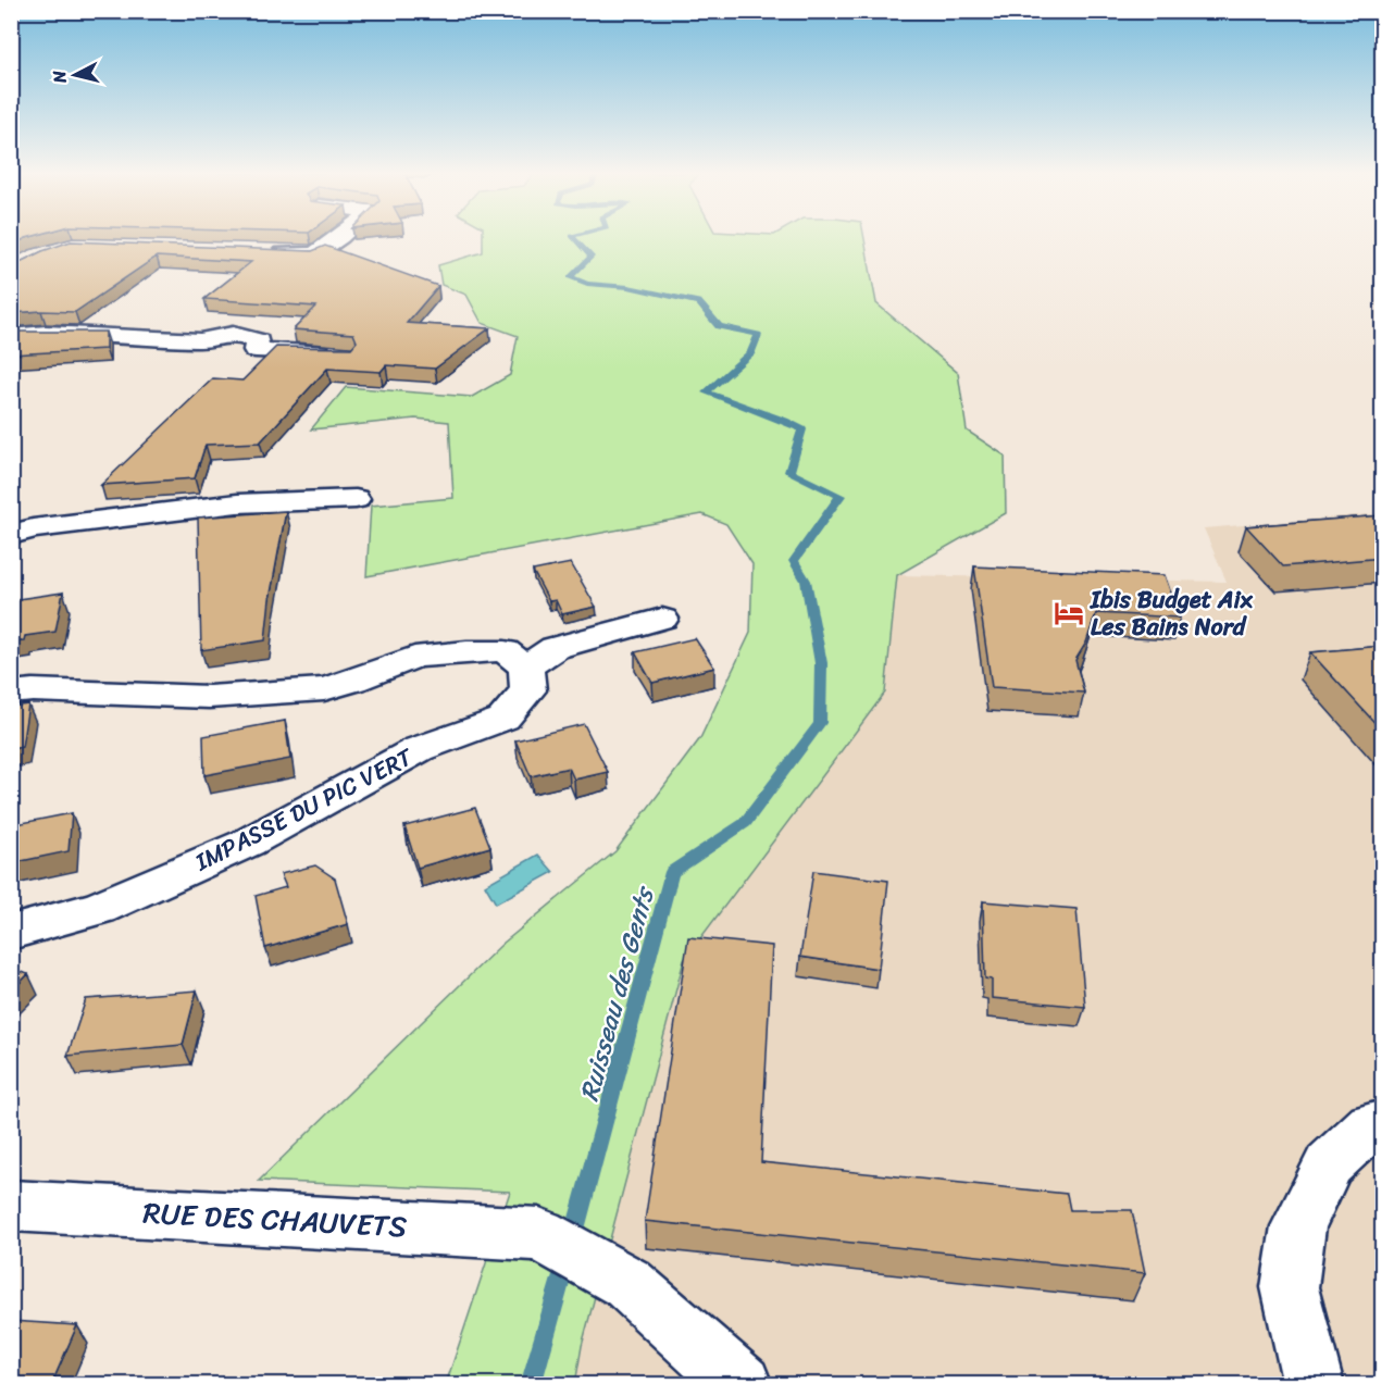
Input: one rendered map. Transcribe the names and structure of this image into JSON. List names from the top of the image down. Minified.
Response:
{"streets":{"street":["IMPASSE DU PIC VERT","RUE DES CHAUVETS"]},"water":["Ruisseau des Gents"],"places":{"hotel":["Ibis Budget Aix Les Bains Nord"]},"north":"left"}
